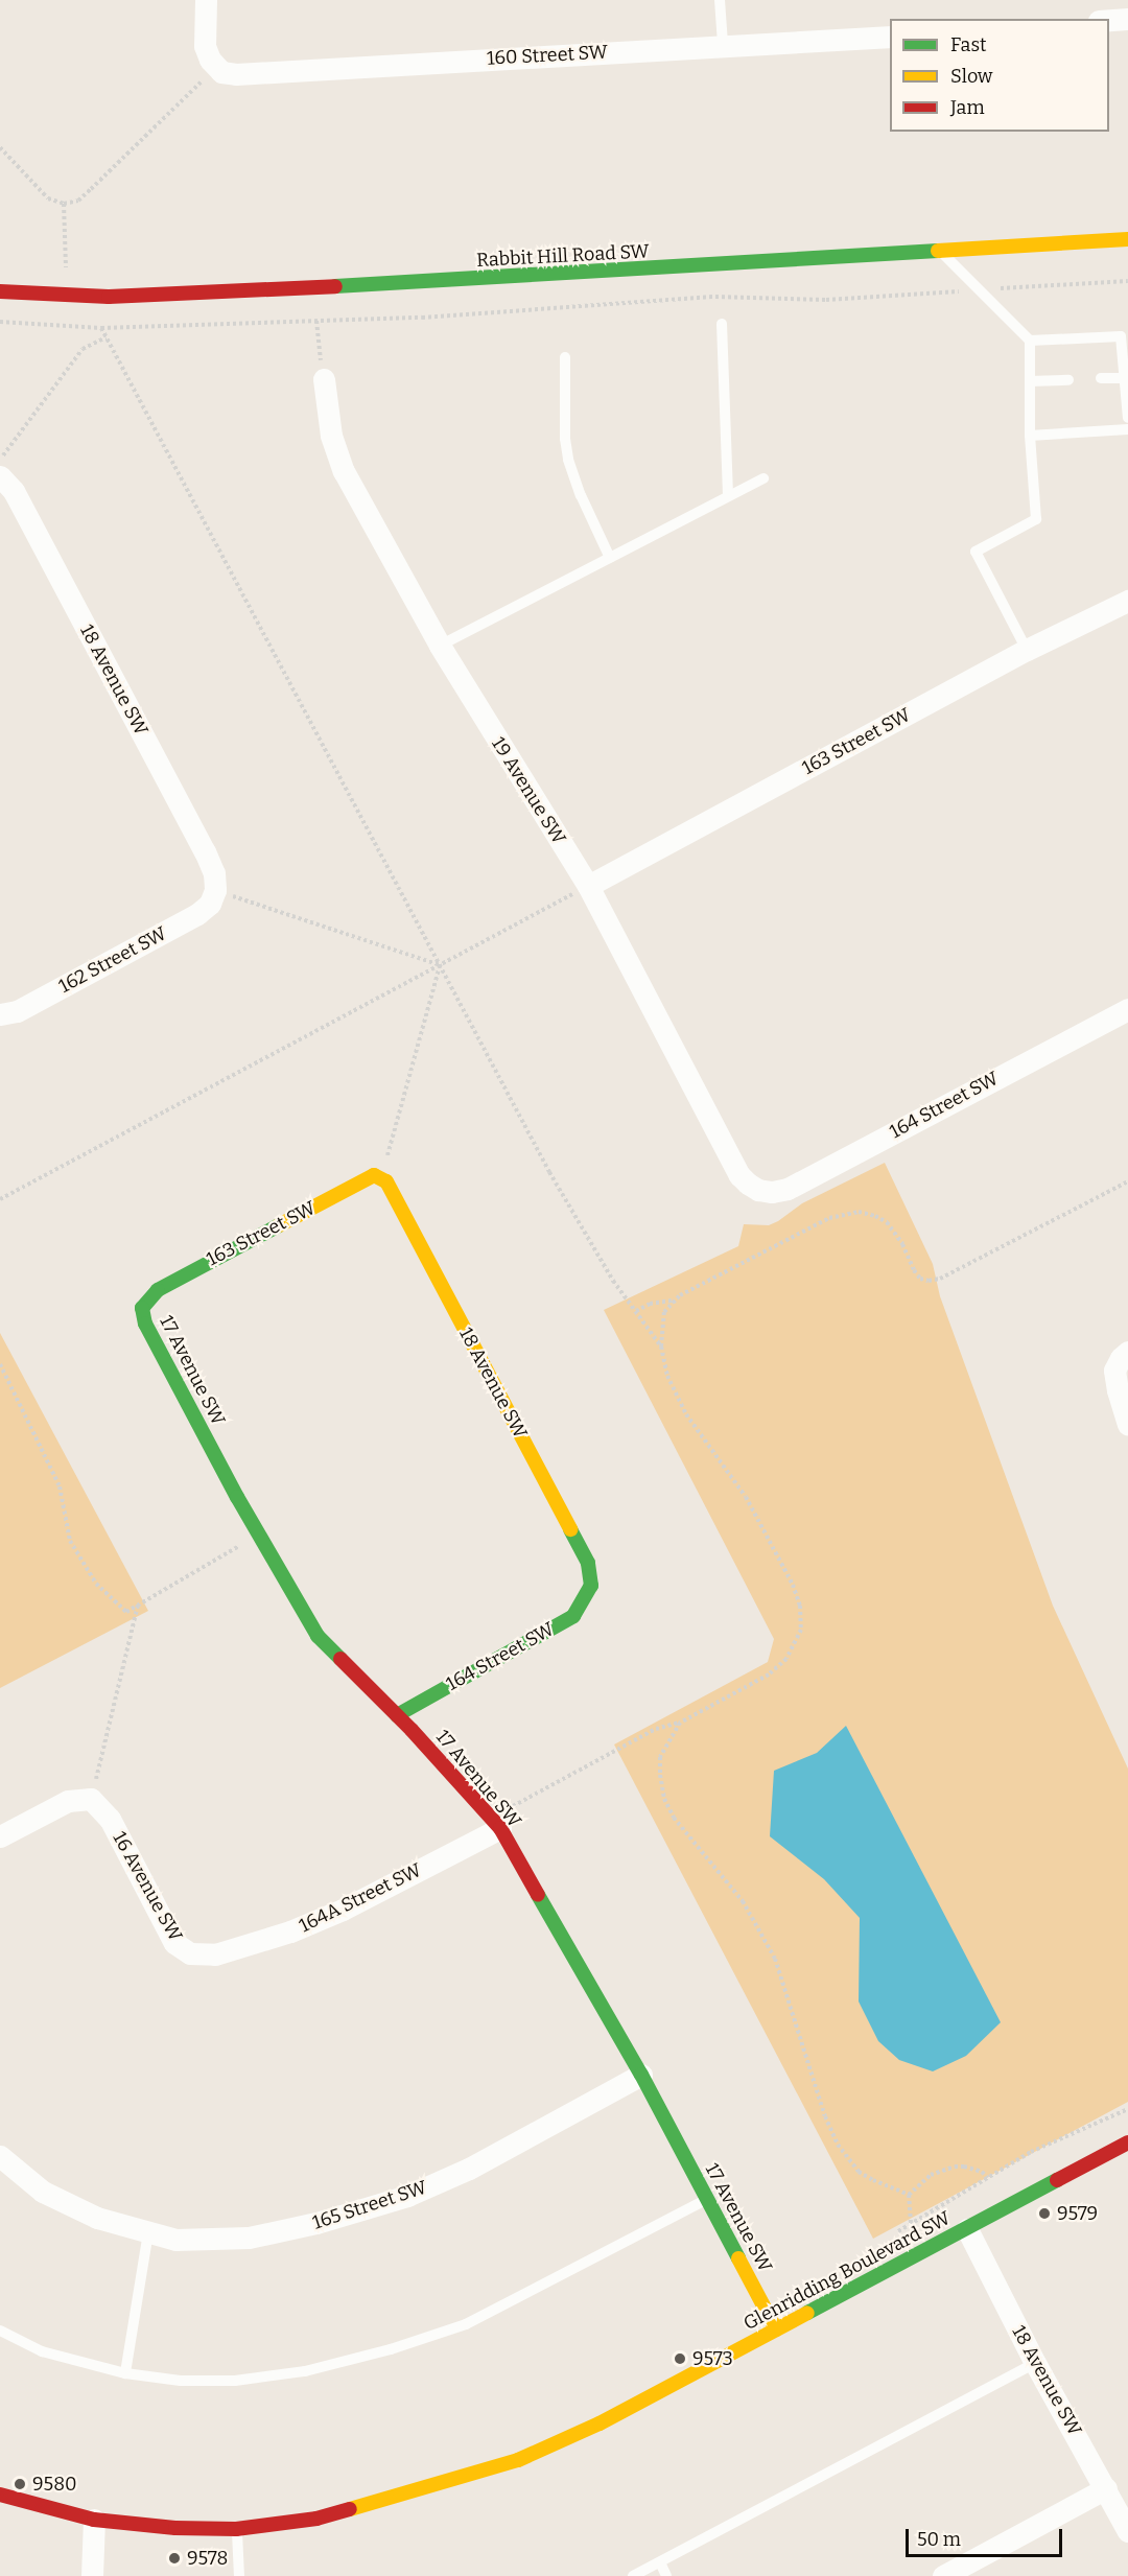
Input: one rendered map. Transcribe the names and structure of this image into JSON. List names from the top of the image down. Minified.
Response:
{"streets":{"street":["160 Street SW","Rabbit Hill Road SW","18 Avenue SW","163 Street SW","19 Avenue SW","162 Street SW","164 Street SW","17 Avenue SW","16 Avenue SW","164A Street SW","165 Street SW","Glenridding Boulevard SW"]},"crossings":[["18 Avenue SW","163 Street SW"],["18 Avenue SW","162 Street SW"],["18 Avenue SW","164 Street SW"],["18 Avenue SW","Glenridding Boulevard SW"],["163 Street SW","19 Avenue SW"],["163 Street SW","17 Avenue SW"],["19 Avenue SW","164 Street SW"],["164 Street SW","17 Avenue SW"],["17 Avenue SW","164A Street SW"],["17 Avenue SW","165 Street SW"],["17 Avenue SW","Glenridding Boulevard SW"],["16 Avenue SW","164A Street SW"]],"places":["9579","9573","9580","9578"],"legend":["Fast","Slow","Jam"],"scale_bar":"50 m"}
